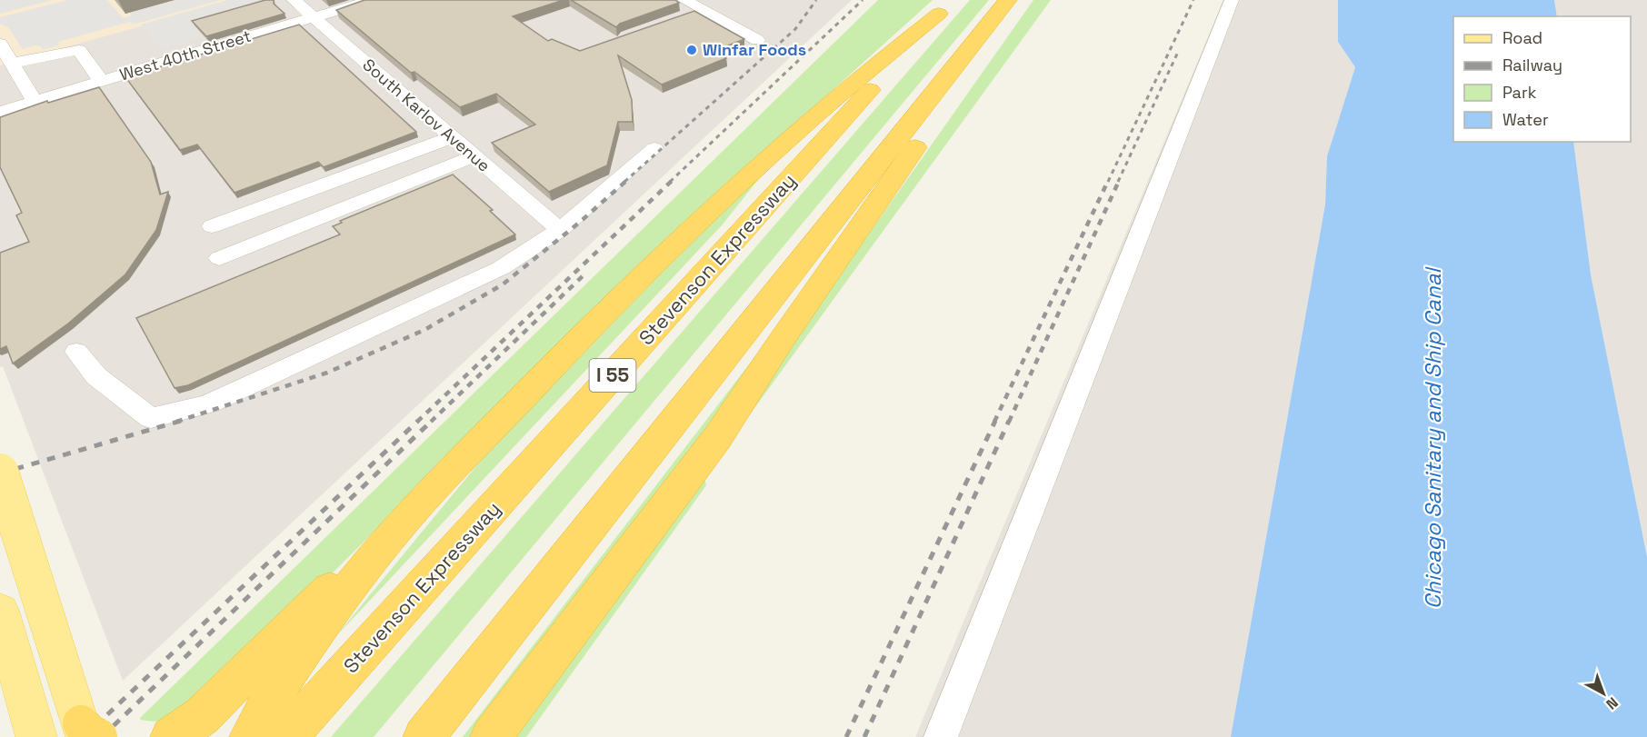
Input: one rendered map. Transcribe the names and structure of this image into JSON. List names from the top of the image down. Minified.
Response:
{"streets":{"highway":["Stevenson Expressway","I 55"],"street":["West 40th Street","South Karlov Avenue"]},"crossings":[["West 40th Street","South Karlov Avenue"]],"water":["Chicago Sanitary and Ship Canal"],"places":["Winfar Foods"],"legend":["Road","Railway","Park","Water"],"north":"bottom right"}
